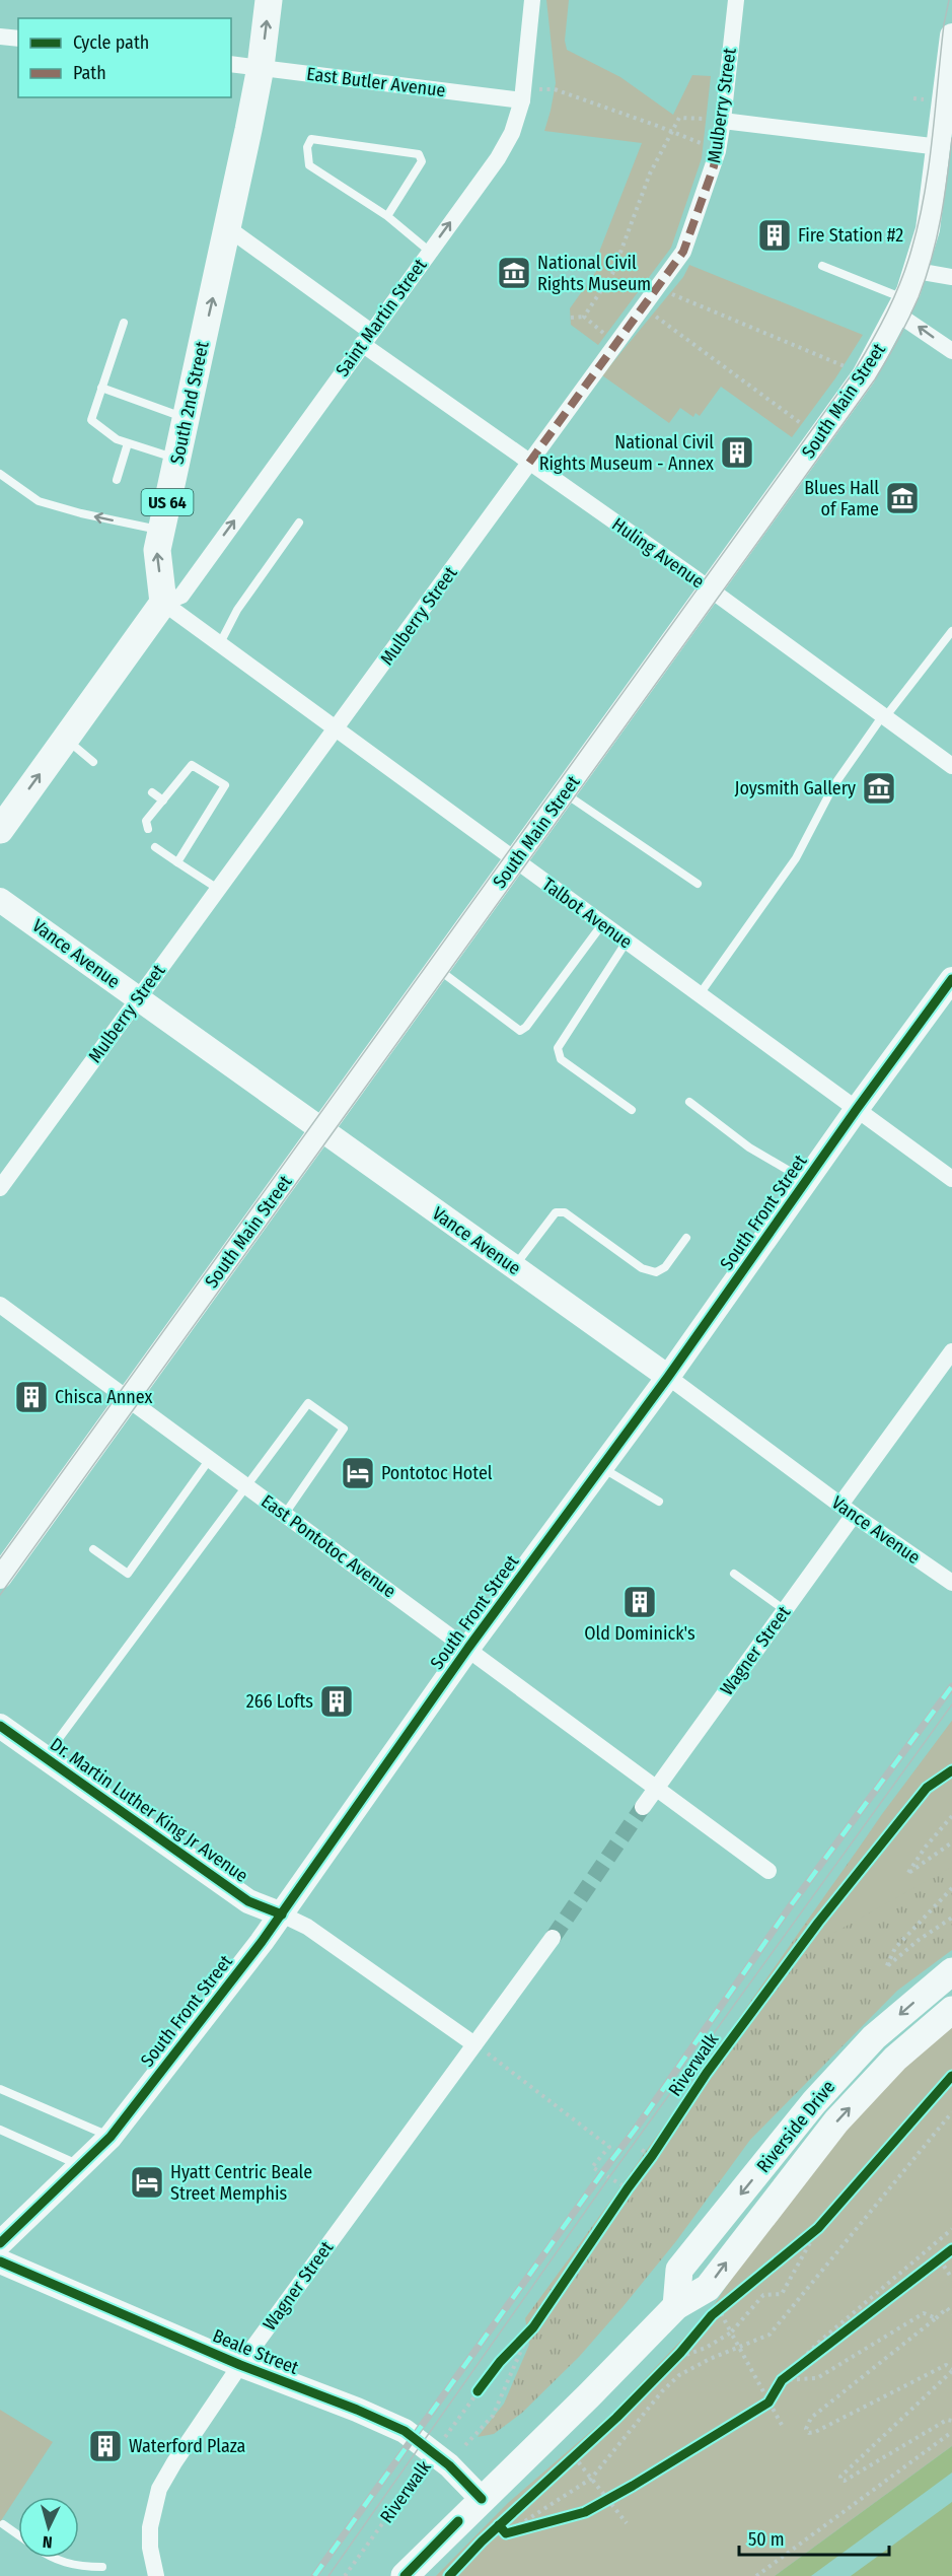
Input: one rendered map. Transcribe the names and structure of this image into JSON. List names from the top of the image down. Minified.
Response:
{"streets":{"main road":["South Main Street","South 2nd Street","US 64","Vance Avenue","South Front Street","Dr. Martin Luther King Jr Avenue","Riverside Drive","Beale Street"],"street":["East Butler Avenue","Mulberry Street","Saint Martin Street","Huling Avenue","Talbot Avenue","East Pontotoc Avenue","Wagner Street"],"cycle path":["Riverwalk"]},"crossings":[["East Butler Avenue","Saint Martin Street"],["East Butler Avenue","South 2nd Street"],["Mulberry Street","Huling Avenue"],["Mulberry Street","Talbot Avenue"],["Mulberry Street","Vance Avenue"],["Saint Martin Street","South 2nd Street"],["Saint Martin Street","Huling Avenue"],["Saint Martin Street","Talbot Avenue"],["South Main Street","Huling Avenue"],["South Main Street","Talbot Avenue"],["South Main Street","Vance Avenue"],["South Main Street","East Pontotoc Avenue"],["South 2nd Street","Huling Avenue"],["South 2nd Street","Talbot Avenue"],["Talbot Avenue","South Front Street"],["Vance Avenue","South Front Street"],["Vance Avenue","Wagner Street"],["South Front Street","East Pontotoc Avenue"],["South Front Street","Dr. Martin Luther King Jr Avenue"],["East Pontotoc Avenue","Wagner Street"],["Wagner Street","Dr. Martin Luther King Jr Avenue"],["Wagner Street","Beale Street"],["Riverside Drive","Beale Street"]],"one_way":["Saint Martin Street","South 2nd Street"],"places":{"building":["Fire Station #2","National Civil Rights Museum - Annex","Chisca Annex","Old Dominick's","266 Lofts","Waterford Plaza"],"museum":["National Civil Rights Museum","Blues Hall of Fame","Joysmith Gallery"],"hotel":["Pontotoc Hotel","Hyatt Centric Beale Street Memphis"]},"legend":["Cycle path","Path"],"scale_bar":"50 m","north":"bottom"}
